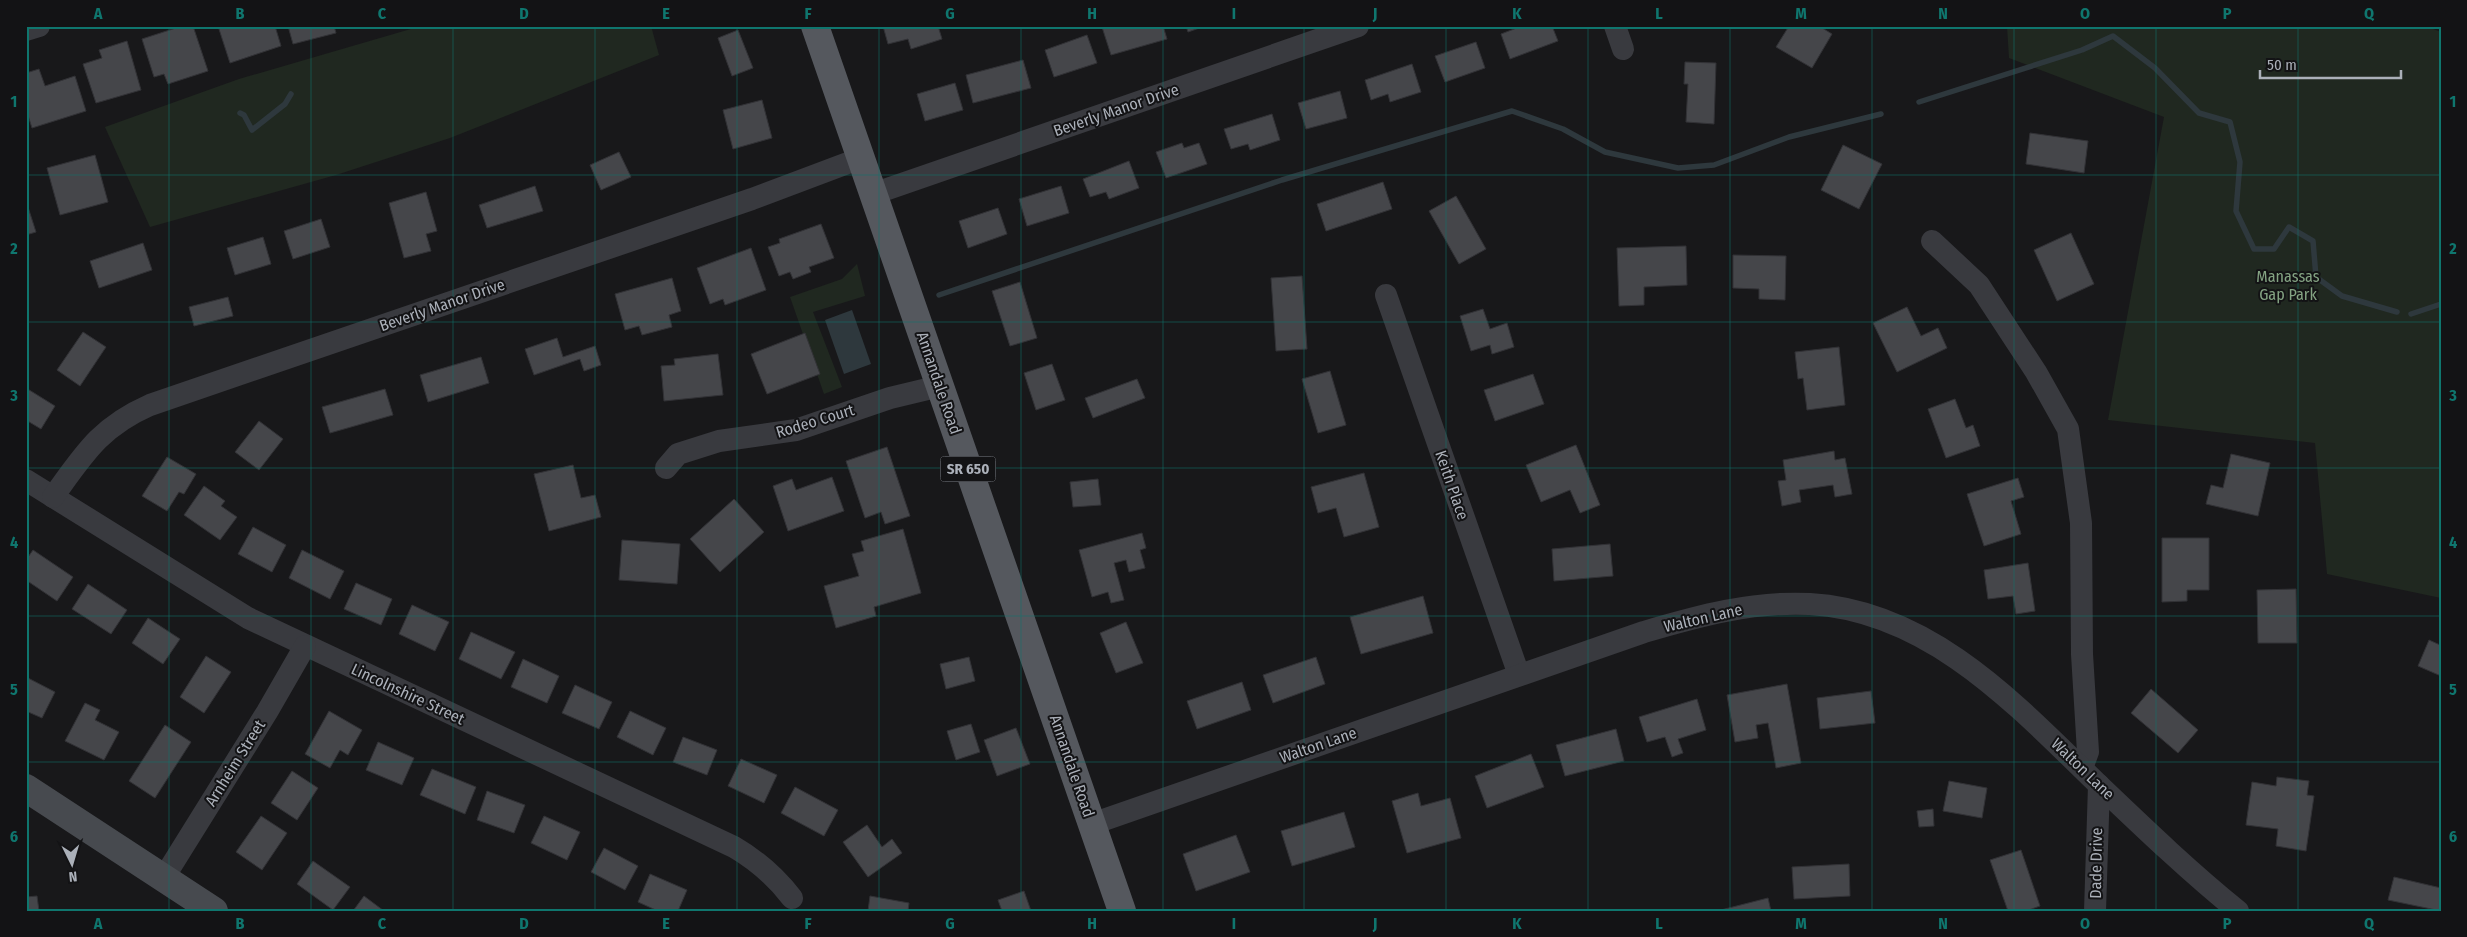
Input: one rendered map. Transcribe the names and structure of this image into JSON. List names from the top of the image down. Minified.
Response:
{"streets":{"main road":["Annandale Road","SR 650"],"street":["Beverly Manor Drive","Rodeo Court","Keith Place","Walton Lane","Lincolnshire Street","Arnheim Street","Dade Drive"]},"crossings":[["Beverly Manor Drive","Annandale Road"],["Beverly Manor Drive","Lincolnshire Street"],["Annandale Road","Rodeo Court"],["Annandale Road","Walton Lane"],["Keith Place","Walton Lane"],["Walton Lane","Dade Drive"],["Lincolnshire Street","Arnheim Street"]],"parks":["Manassas Gap Park"],"scale_bar":"50 m","north":"bottom","grid":{"columns":["A","B","C","D","E","F","G","H","I","J","K","L","M","N","O","P","Q"],"rows":["1","2","3","4","5","6"]}}
